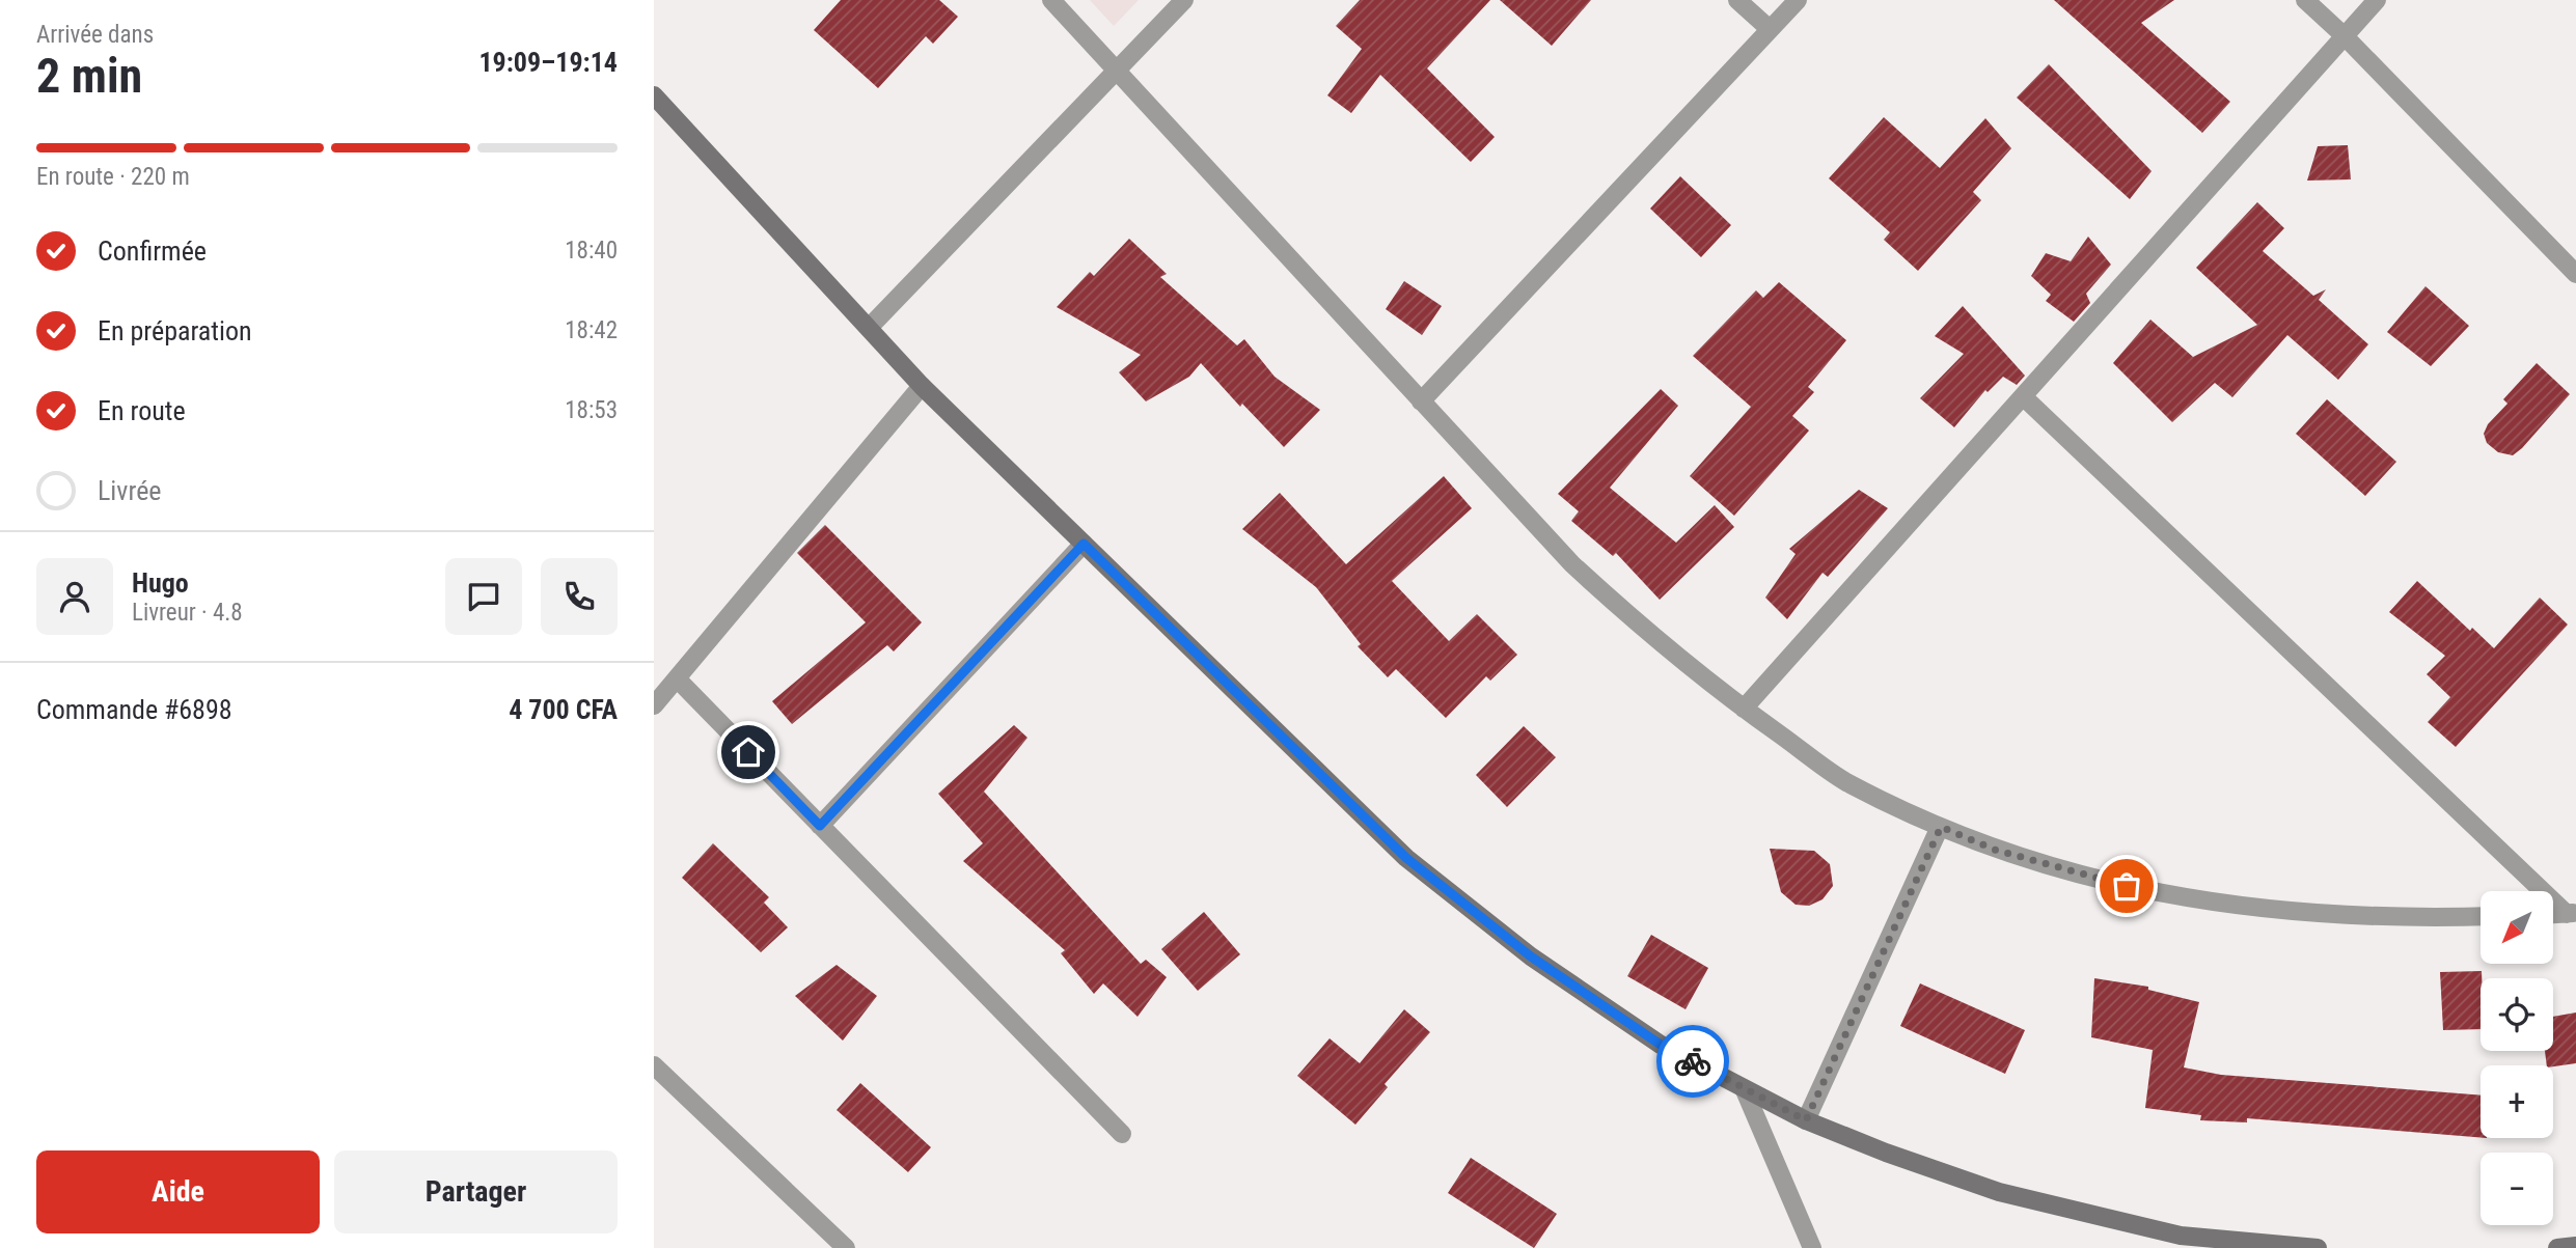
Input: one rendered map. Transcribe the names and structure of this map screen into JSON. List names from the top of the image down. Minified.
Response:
{"north":"bottom left","page":{"heading":["2 min","Arrivée dans","19:09–19:14"],"panel":["Hugo","Livreur · 4.8","Commande #6898","4 700 CFA"],"bar":"En route · 220 m","list":[["Confirmée","18:40"],["En préparation","18:42"],["En route","18:53"],"Livrée"],"map_buttons":["+","−"],"buttons":["Aide","Partager"]}}
